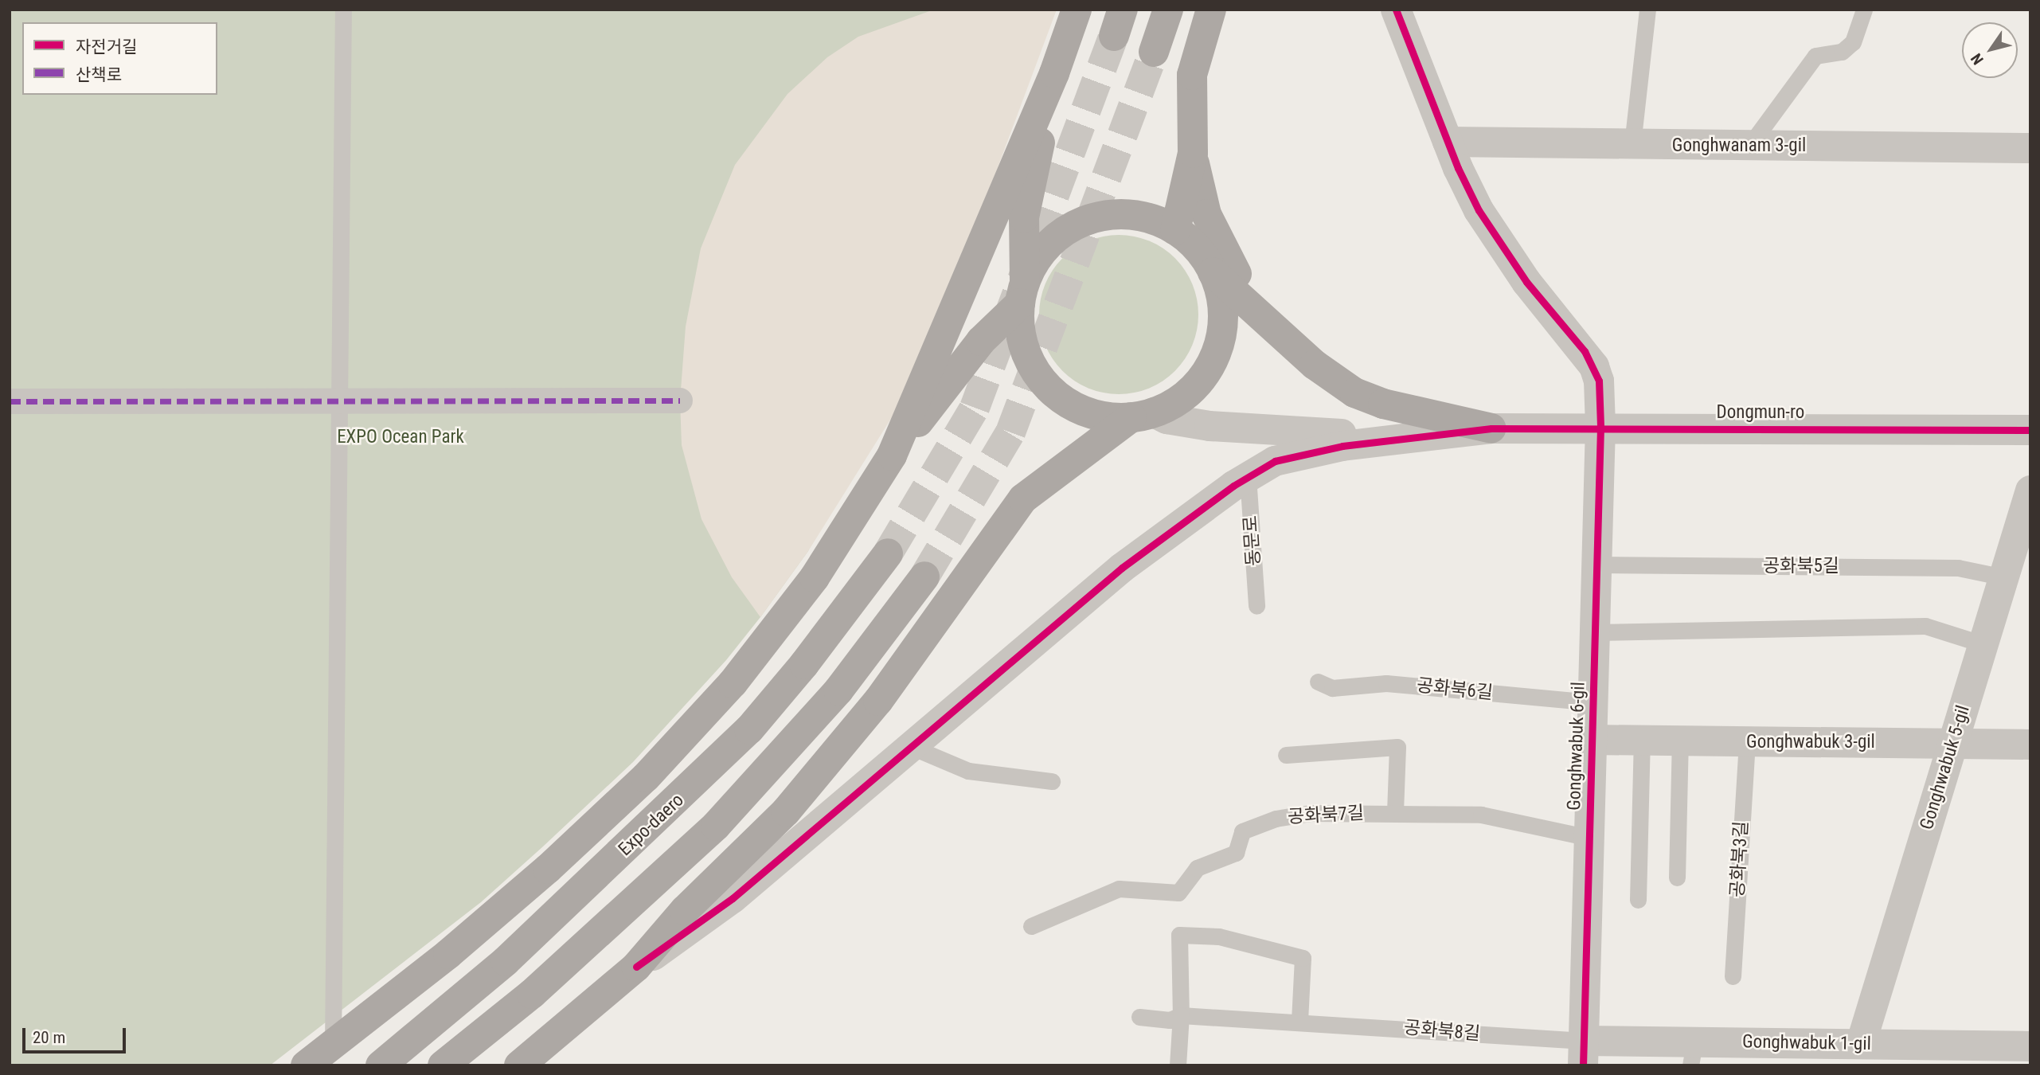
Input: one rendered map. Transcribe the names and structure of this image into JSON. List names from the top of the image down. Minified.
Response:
{"streets":{"main road":["Expo-daero"],"street":["Gonghwanam 3-gil","Dongmun-ro","Gonghwabuk 3-gil","Gonghwabuk 6-gil","Gonghwabuk 5-gil","Gonghwabuk 1-gil"],"lane":["동문로","공화북5길","공화북6길","공화북7길","공화북3길","공화북8길"]},"crossings":[["Gonghwanam 3-gil","Gonghwabuk 6-gil"],["Dongmun-ro","Gonghwabuk 6-gil"],["공화북5길","Gonghwabuk 6-gil"],["공화북5길","Gonghwabuk 5-gil"],["공화북6길","Gonghwabuk 6-gil"],["Gonghwabuk 3-gil","Gonghwabuk 6-gil"],["Gonghwabuk 3-gil","Gonghwabuk 5-gil"],["Gonghwabuk 3-gil","공화북3길"],["Gonghwabuk 6-gil","공화북7길"],["Gonghwabuk 6-gil","공화북8길"],["Gonghwabuk 6-gil","Gonghwabuk 1-gil"],["Gonghwabuk 5-gil","Gonghwabuk 1-gil"],["공화북8길","Gonghwabuk 1-gil"]],"parks":["EXPO Ocean Park"],"legend":["자전거길","산책로"],"scale_bar":"20 m","north":"bottom left"}
